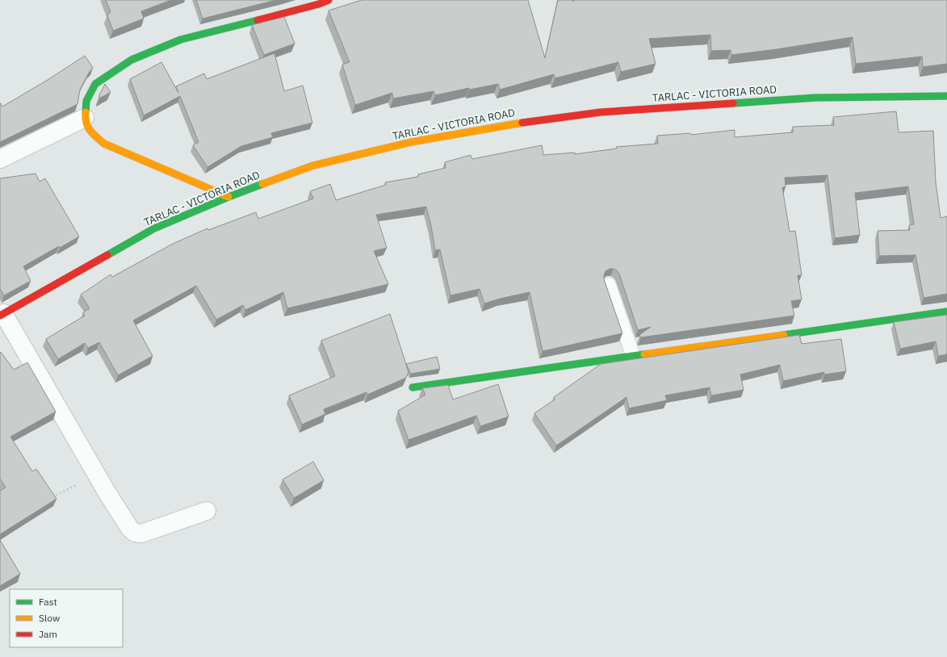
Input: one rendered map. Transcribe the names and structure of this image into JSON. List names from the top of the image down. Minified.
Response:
{"streets":{"street":["TARLAC - VICTORIA ROAD"]},"legend":["Fast","Slow","Jam"]}
